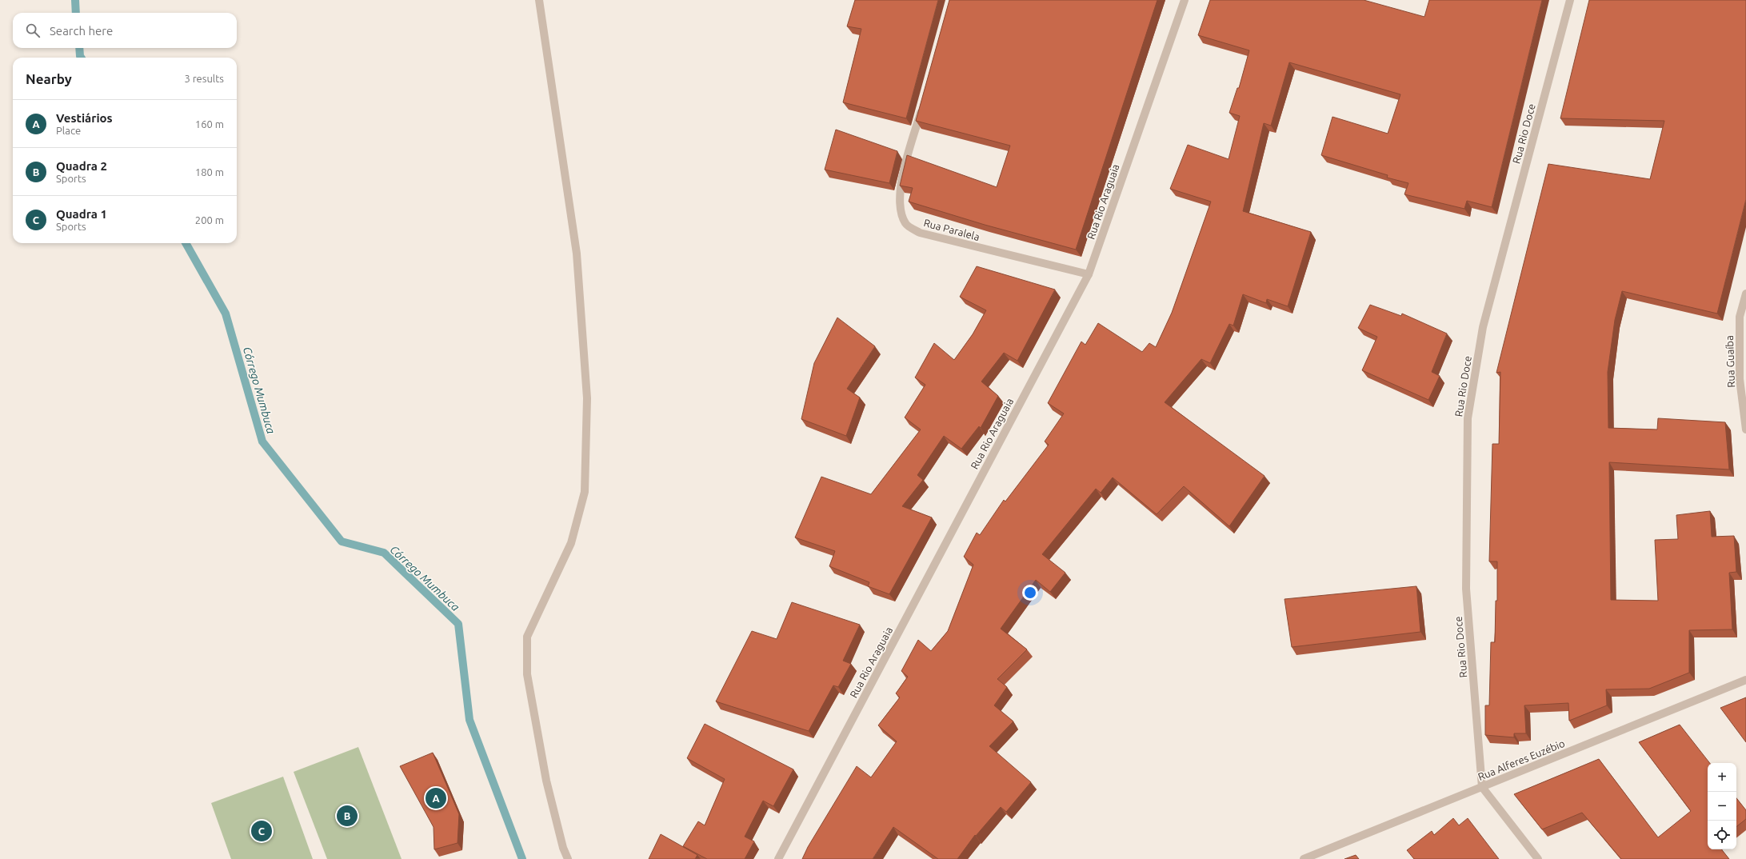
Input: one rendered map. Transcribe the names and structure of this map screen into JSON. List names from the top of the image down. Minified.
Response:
{"streets":{"street":["Rua Rio Doce","Rua Rio Araguaia","Rua Paralela","Rua Guaíba","Rua Alferes Euzébio"]},"crossings":[["Rua Rio Doce","Rua Alferes Euzébio"],["Rua Rio Araguaia","Rua Paralela"]],"water":["Córrego Mumbuca"],"page":{"search":"Search here","heading":["Nearby","3 results"],"list":[{"mark":"A","name":"Vestiários","note":"Place","value":"160 m"},{"mark":"B","name":"Quadra 2","note":"Sports","value":"180 m"},{"mark":"C","name":"Quadra 1","note":"Sports","value":"200 m"}],"map_buttons":["+","−"],"pins":["A","B","C"]}}
